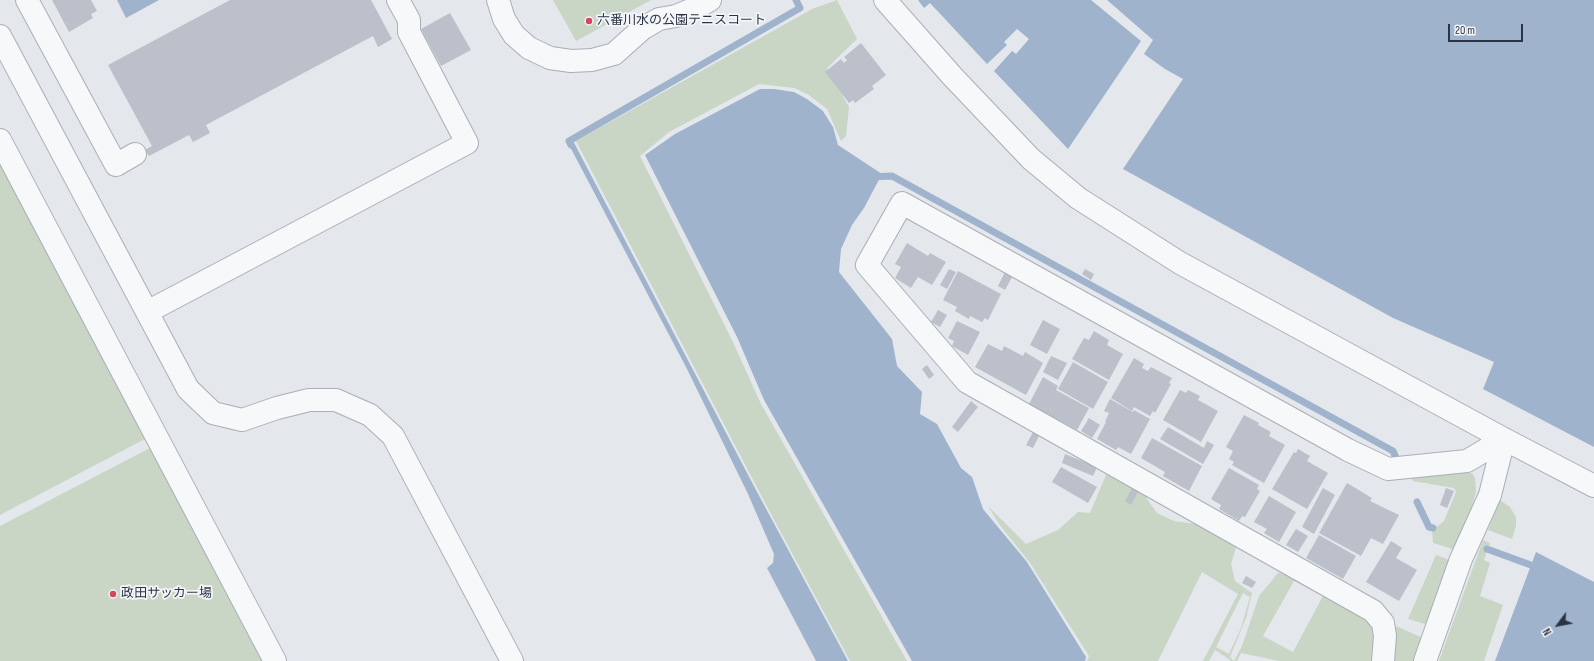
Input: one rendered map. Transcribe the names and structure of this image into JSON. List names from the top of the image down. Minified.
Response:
{"places":["六番川水の公園テニスコート","政田サッカー場"],"scale_bar":"20 m","north":"bottom left"}
